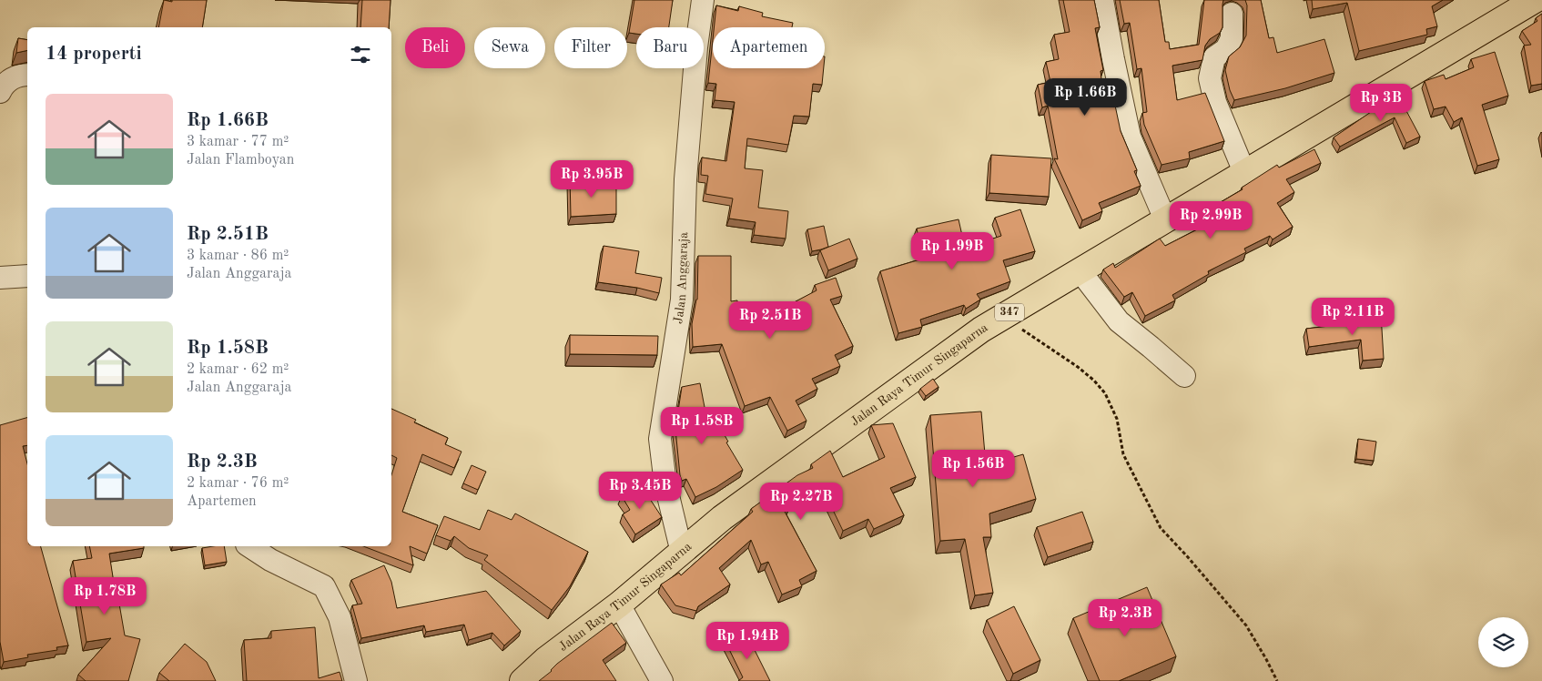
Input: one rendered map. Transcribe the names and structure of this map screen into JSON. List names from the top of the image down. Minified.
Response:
{"streets":{"main road":["347","Jalan Raya Timur Singaparna"],"street":["Jalan Anggaraja"]},"crossings":[["Jalan Anggaraja","Jalan Raya Timur Singaparna"]],"page":{"chip":["Beli","Sewa","Filter","Baru","Apartemen"],"heading":"14 properti","price":["Rp 1.66B","Rp 3B","Rp 3.95B","Rp 2.99B","Rp 1.99B","Rp 2.11B","Rp 2.51B","Rp 1.58B","Rp 1.56B","Rp 3.45B","Rp 2.27B","Rp 1.78B","Rp 2.3B","Rp 1.94B"],"list":[{"name":"Rp 1.66B","note":"3 kamar · 77 m² · Jalan Flamboyan"},{"name":"Rp 2.51B","note":"3 kamar · 86 m² · Jalan Anggaraja"},{"name":"Rp 1.58B","note":"2 kamar · 62 m² · Jalan Anggaraja"},{"name":"Rp 2.3B","note":"2 kamar · 76 m² · Apartemen"}]}}
